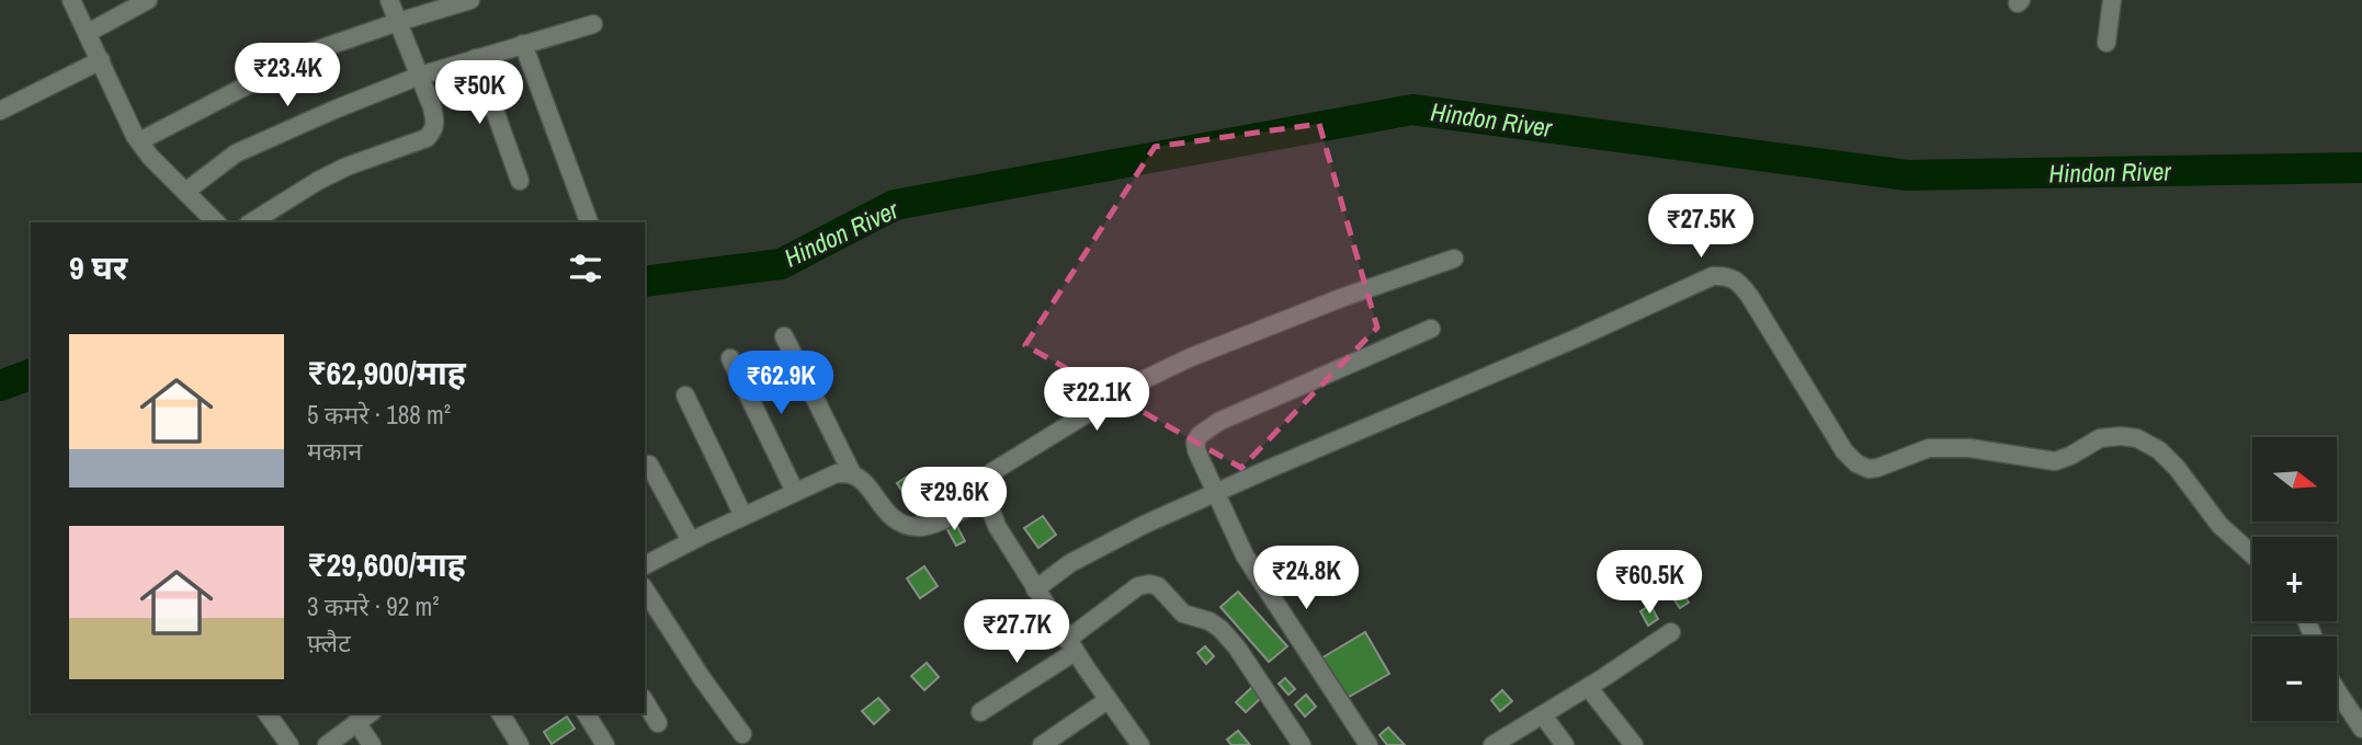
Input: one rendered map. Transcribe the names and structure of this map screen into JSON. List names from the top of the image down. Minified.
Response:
{"water":["Hindon River"],"north":"right","page":{"price":["₹23.4K","₹50K","₹27.5K","₹62.9K","₹22.1K","₹29.6K","₹24.8K","₹60.5K","₹27.7K"],"heading":"9 घर","list":[{"name":"₹62,900/माह","note":"5 कमरे · 188 m² · मकान"},{"name":"₹29,600/माह","note":"3 कमरे · 92 m² · फ़्लैट"}],"map_buttons":["+","−"]}}
